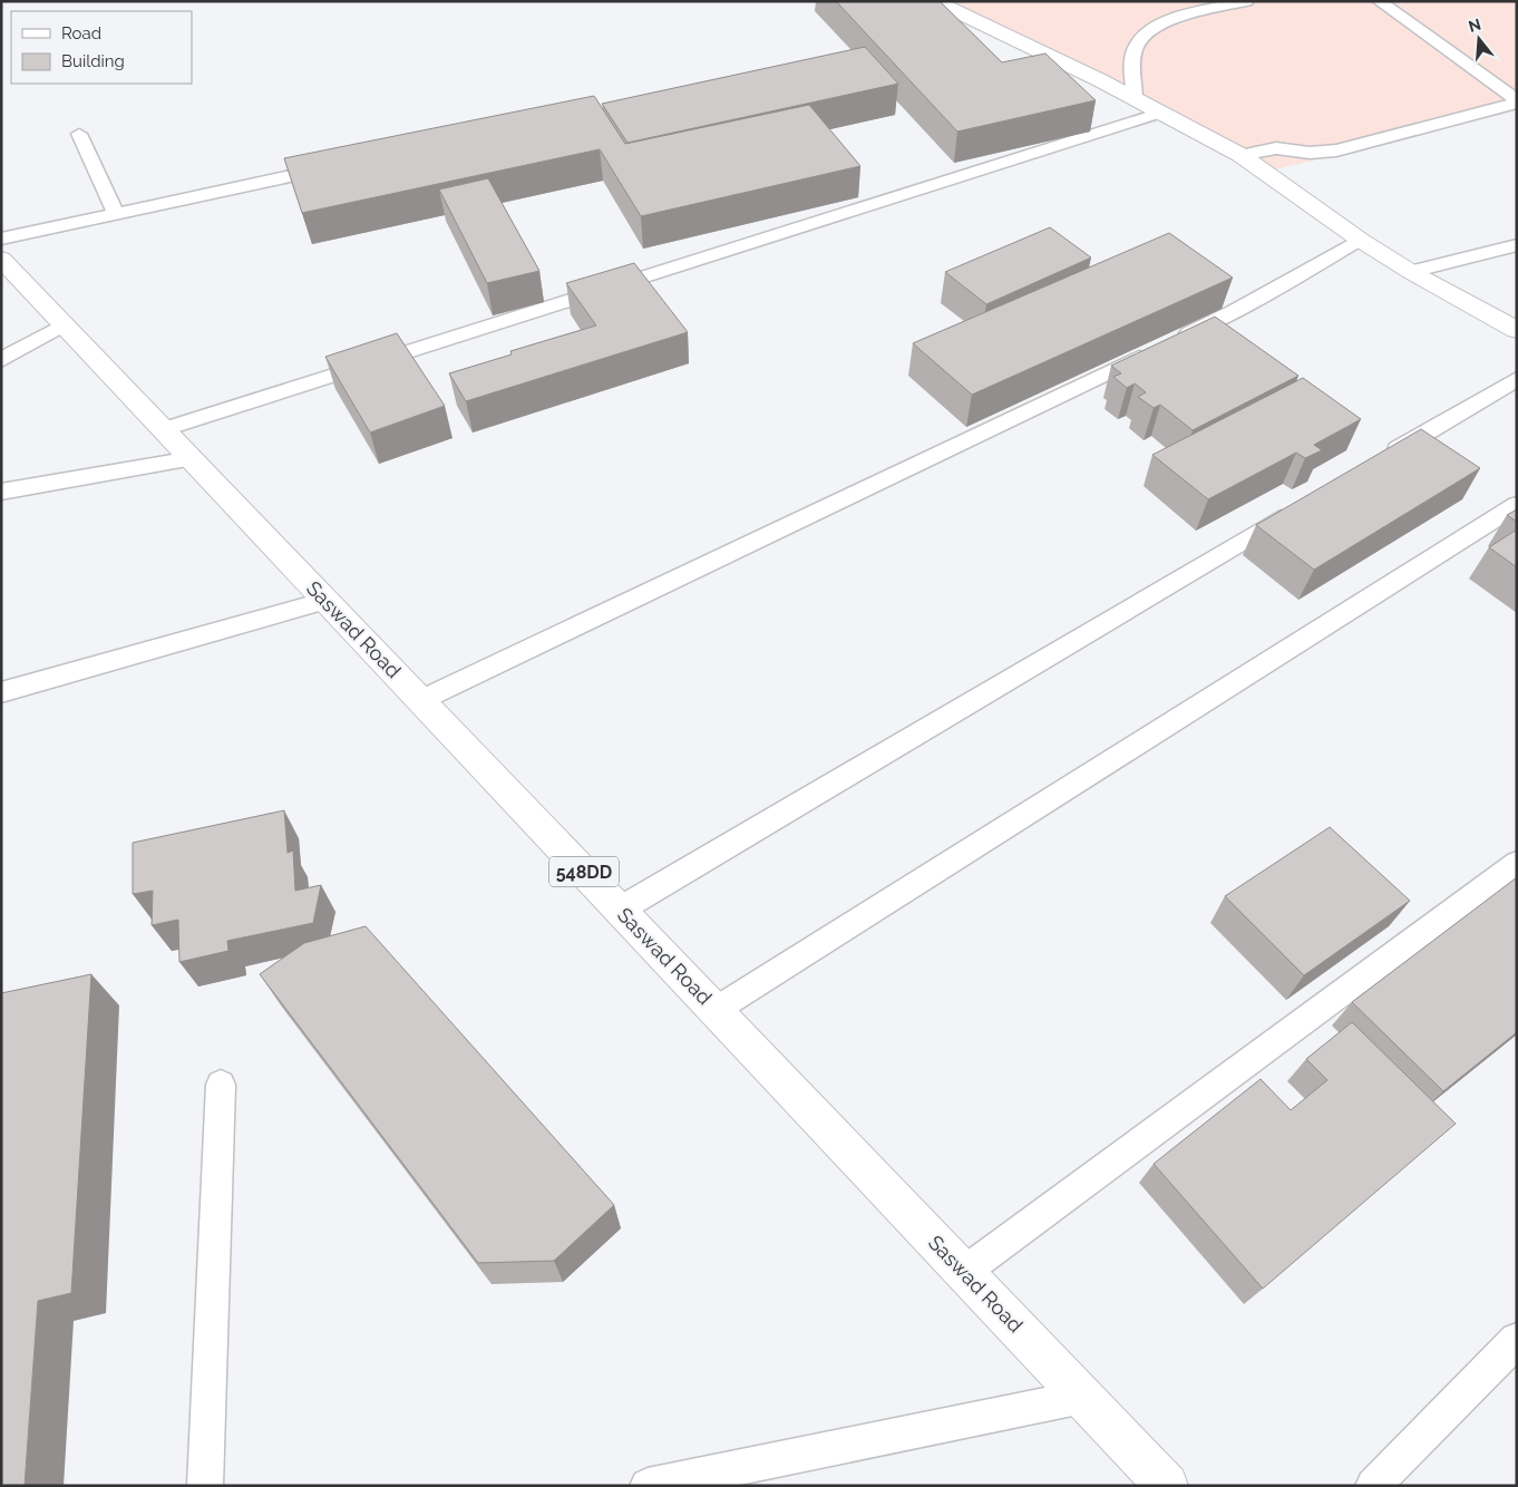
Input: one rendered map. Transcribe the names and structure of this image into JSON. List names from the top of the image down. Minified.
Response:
{"streets":{"main road":["Saswad Road","548DD"]},"legend":["Road","Building"],"north":"top"}
